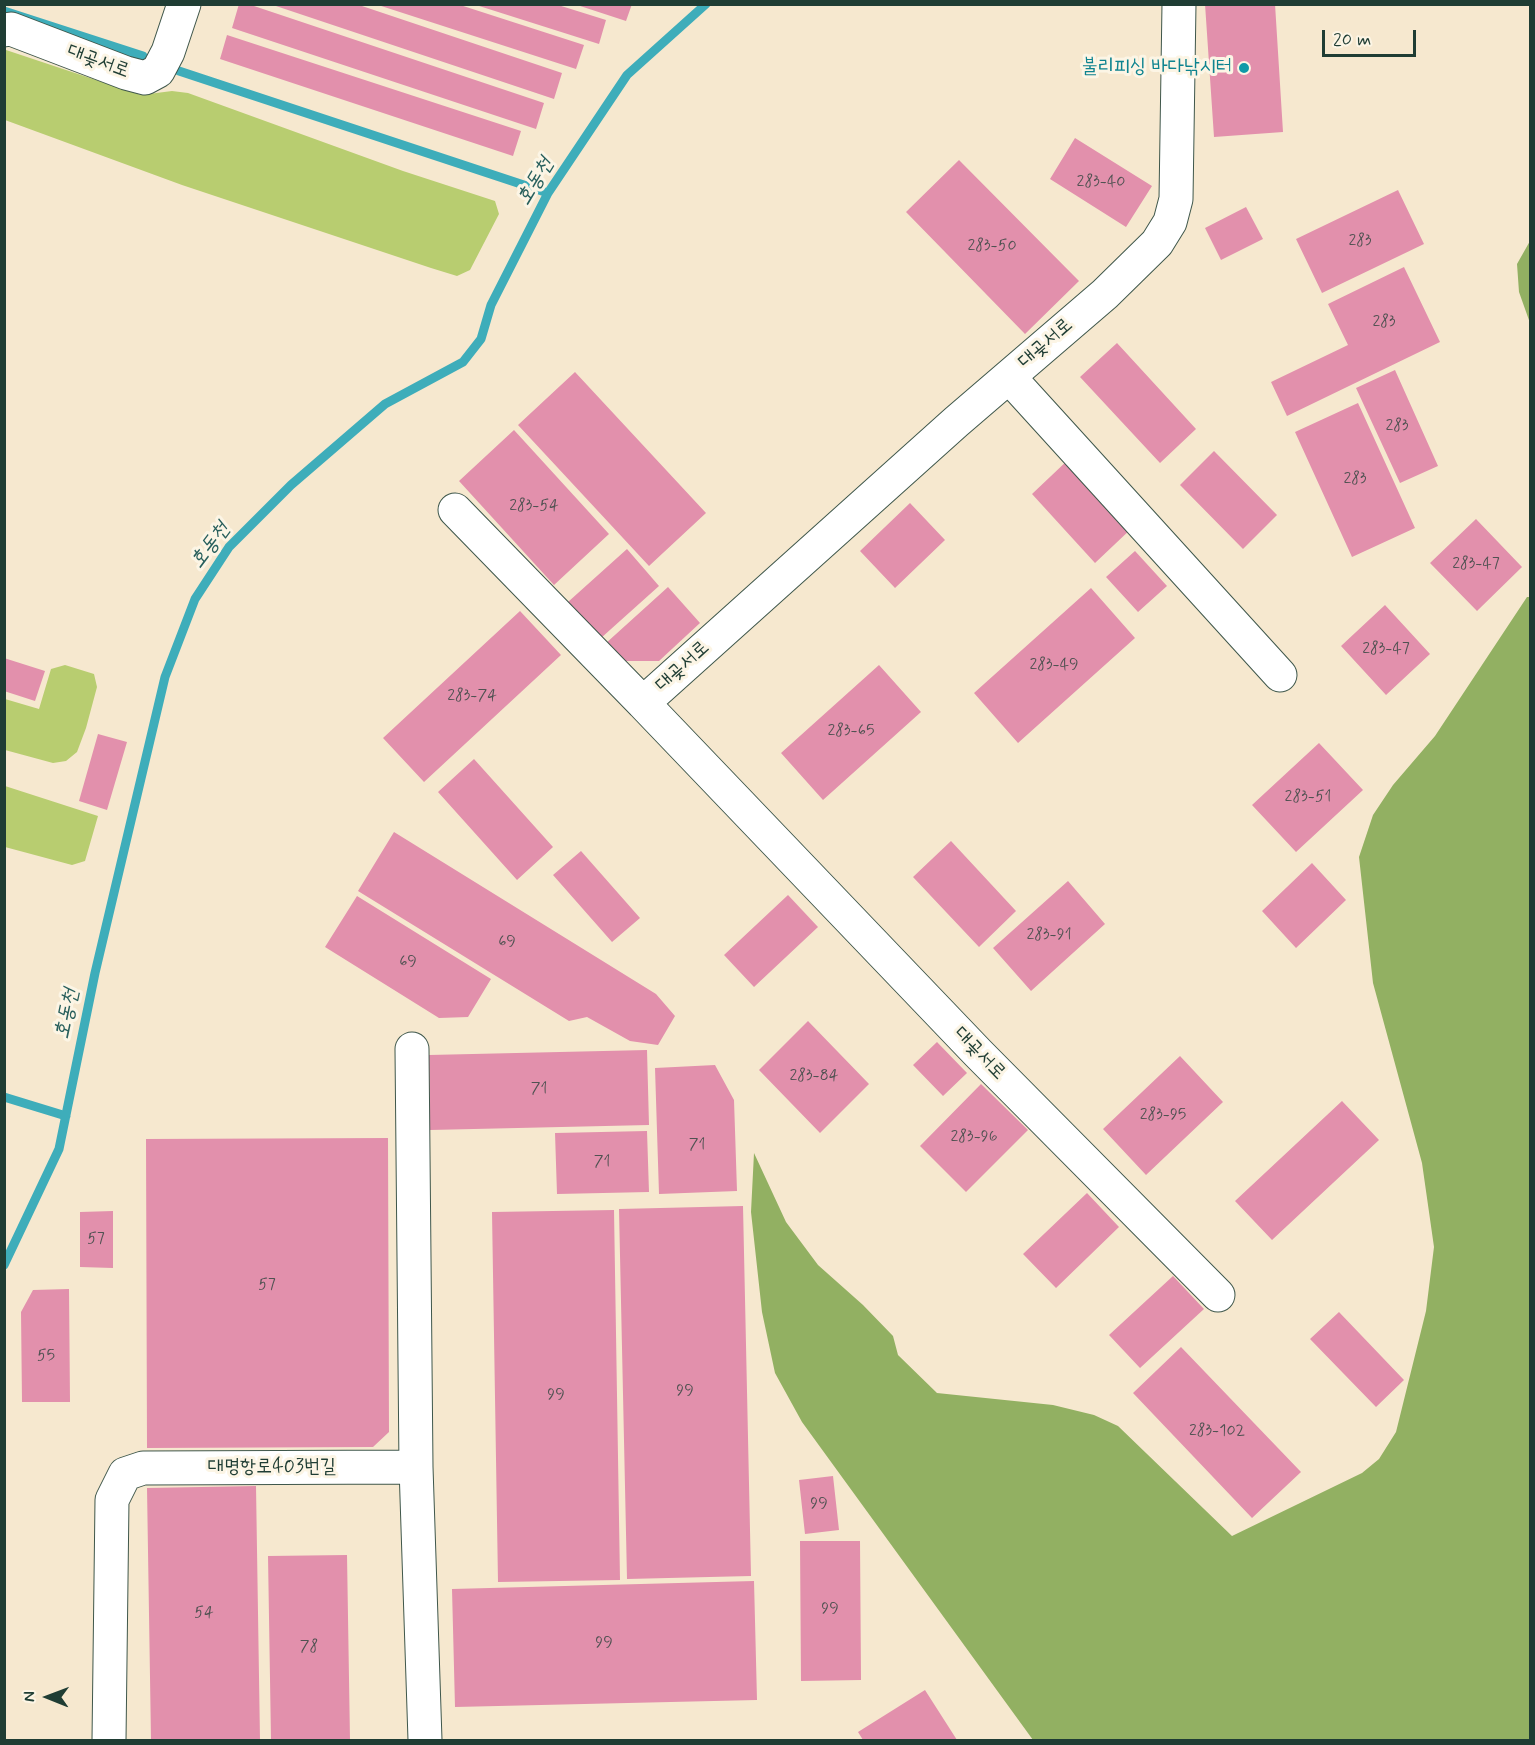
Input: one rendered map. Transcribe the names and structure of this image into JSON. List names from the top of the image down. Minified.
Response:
{"streets":{"street":["대곶서로","대명항로403번길"]},"water":["호동천"],"places":["불리피싱 바다낚시터"],"house_numbers":["283-40","283","283-50","283","283","283","283-54","283-47","283-47","283-49","283-74","283-65","283-51","283-91","69","69","283-84","71","283-95","283-96","71","71","57","57","55","99","99","283-102","99","99","54","99","78"],"scale_bar":"20 m","north":"left"}
